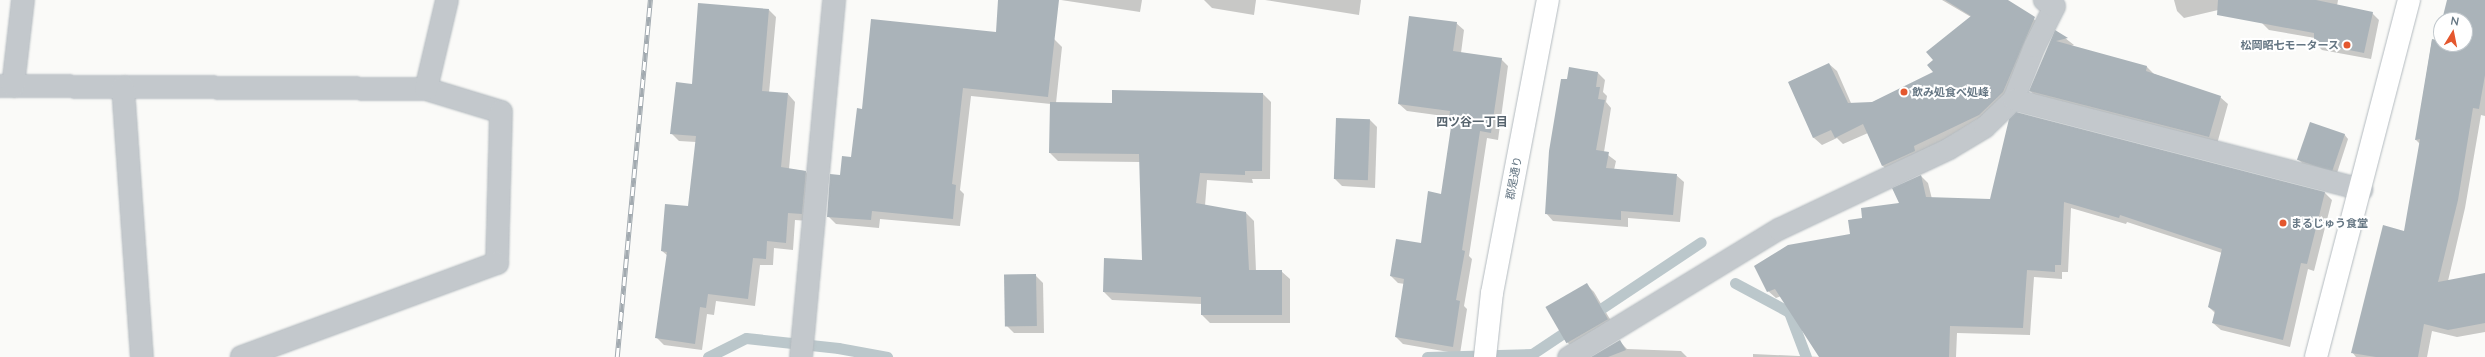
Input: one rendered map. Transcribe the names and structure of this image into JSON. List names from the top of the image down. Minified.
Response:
{"streets":{"street":["郡是通り"]},"districts":["四ツ谷一丁目"],"places":["松岡昭七モータース","飲み処食べ処峰","まるじゅう食堂"],"north":"top"}
